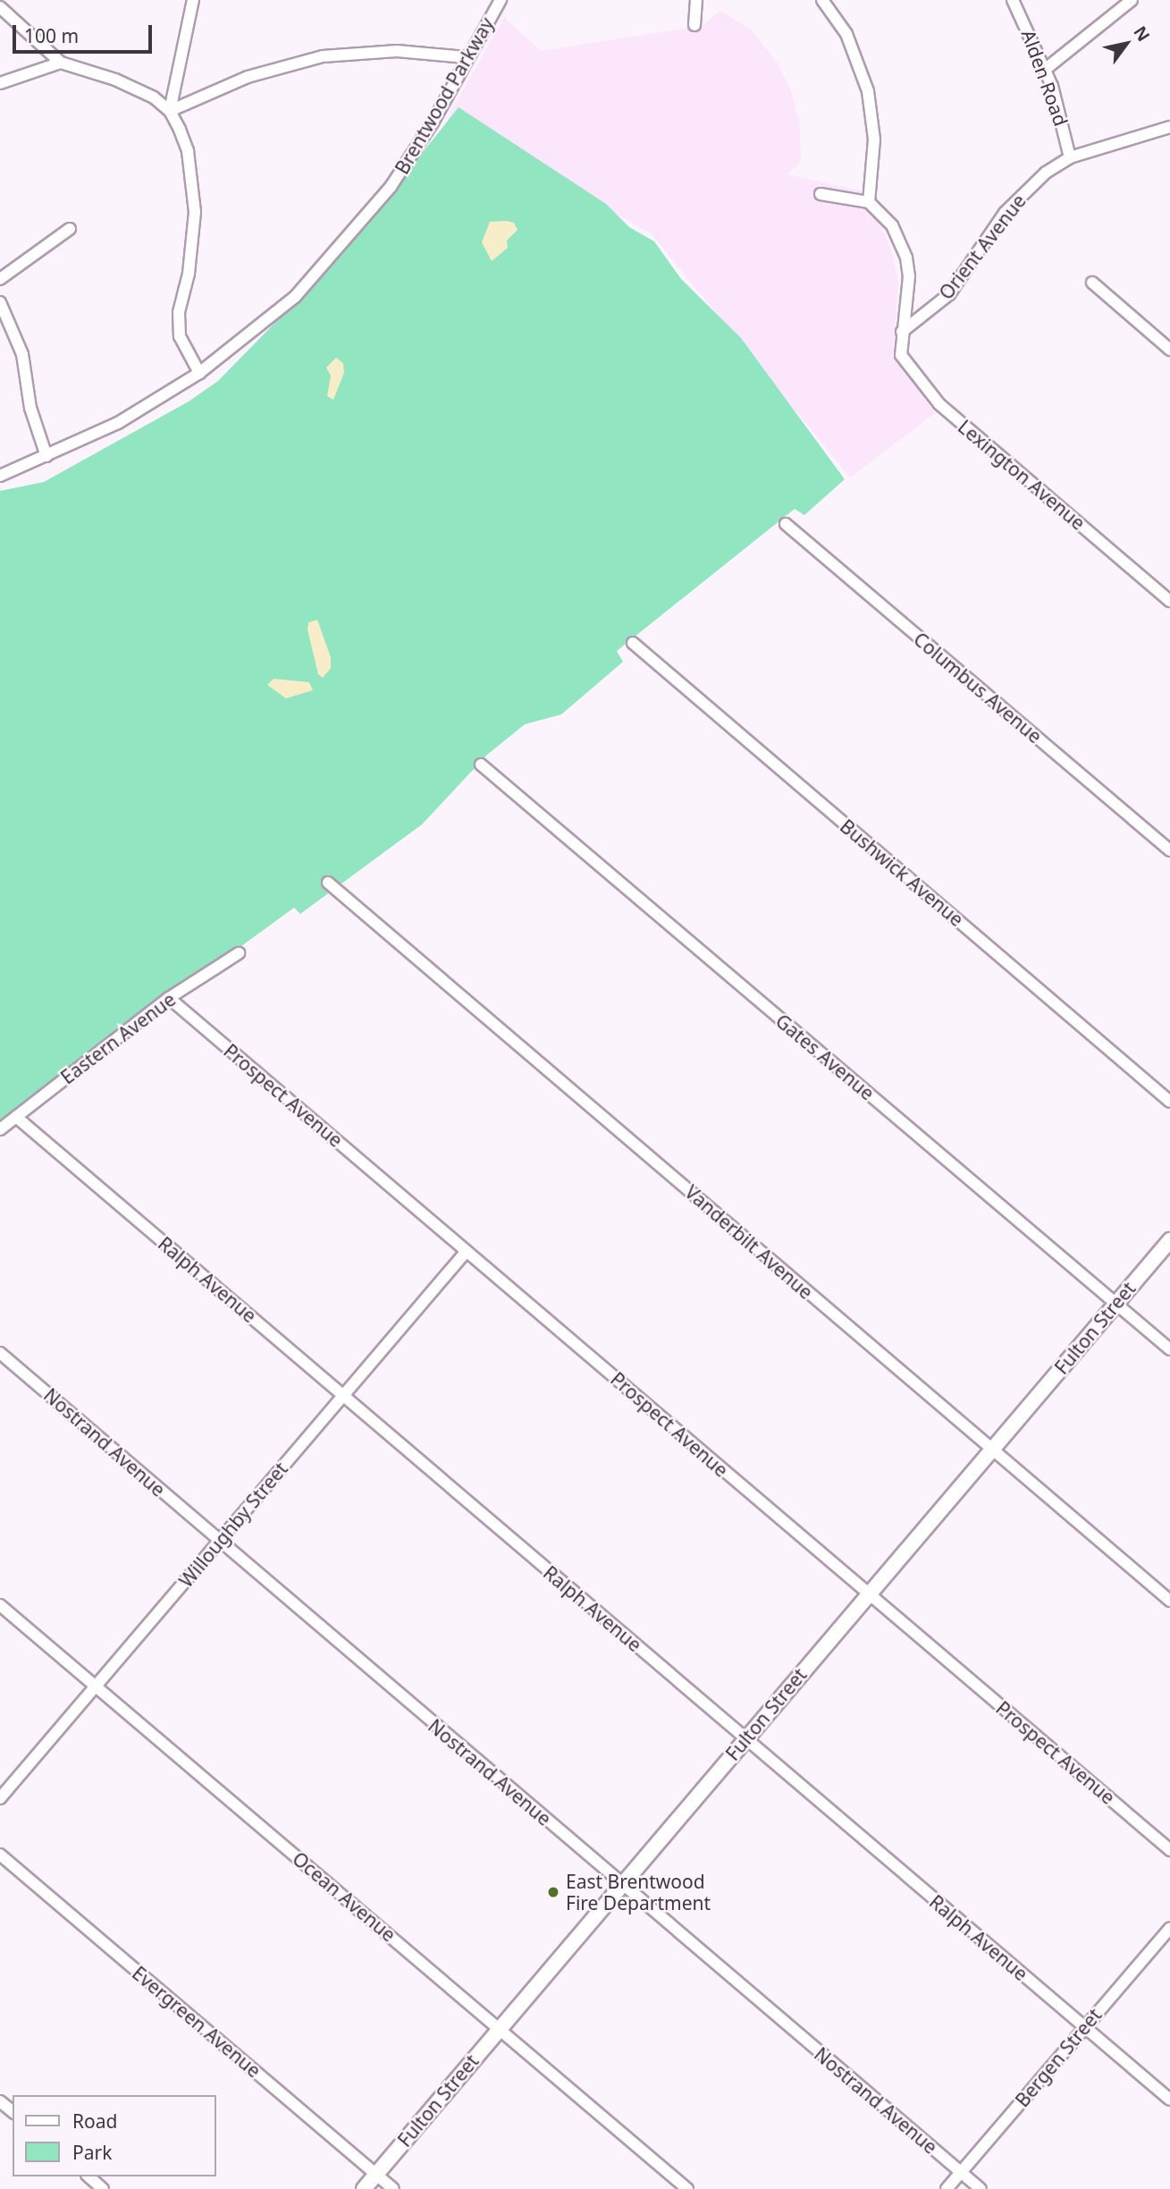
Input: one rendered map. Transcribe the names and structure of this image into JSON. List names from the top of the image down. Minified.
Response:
{"streets":{"street":["Alden Road","Brentwood Parkway","Orient Avenue","Lexington Avenue","Columbus Avenue","Bushwick Avenue","Eastern Avenue","Gates Avenue","Prospect Avenue","Vanderbilt Avenue","Ralph Avenue","Fulton Street","Nostrand Avenue","Willoughby Street","Ocean Avenue","Evergreen Avenue","Bergen Street"]},"crossings":[["Alden Road","Orient Avenue"],["Orient Avenue","Lexington Avenue"],["Eastern Avenue","Prospect Avenue"],["Eastern Avenue","Ralph Avenue"],["Gates Avenue","Fulton Street"],["Prospect Avenue","Fulton Street"],["Prospect Avenue","Willoughby Street"],["Vanderbilt Avenue","Fulton Street"],["Ralph Avenue","Fulton Street"],["Ralph Avenue","Willoughby Street"],["Ralph Avenue","Bergen Street"],["Fulton Street","Nostrand Avenue"],["Fulton Street","Ocean Avenue"],["Fulton Street","Evergreen Avenue"],["Nostrand Avenue","Willoughby Street"],["Nostrand Avenue","Bergen Street"],["Willoughby Street","Ocean Avenue"]],"places":["East Brentwood Fire Department"],"legend":["Road","Park"],"scale_bar":"100 m","north":"top right"}
